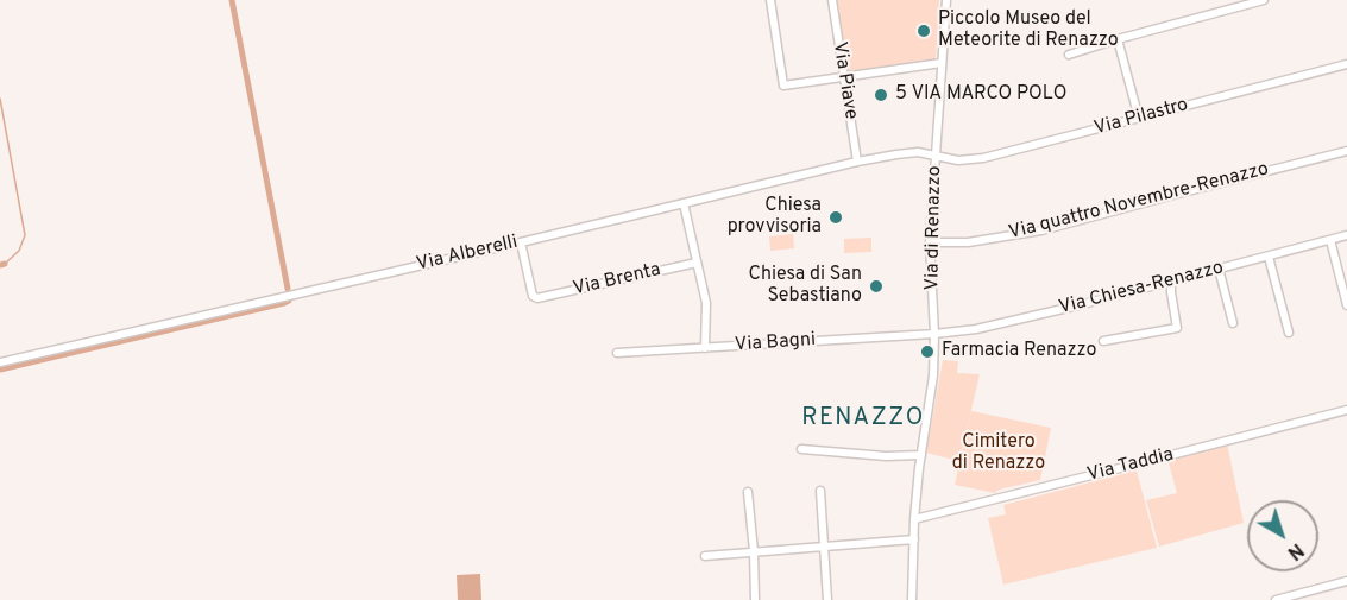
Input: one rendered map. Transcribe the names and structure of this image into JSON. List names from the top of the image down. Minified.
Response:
{"streets":{"street":["Via Piave","Via Pilastro","Via quattro Novembre-Renazzo","Via di Renazzo","Via Alberelli","Via Brenta","Via Chiesa-Renazzo","Via Bagni","Via Taddia"]},"crossings":[["Via Piave","Via Alberelli"],["Via Pilastro","Via di Renazzo"],["Via Pilastro","Via Alberelli"],["Via quattro Novembre-Renazzo","Via di Renazzo"],["Via di Renazzo","Via Alberelli"],["Via di Renazzo","Via Chiesa-Renazzo"],["Via di Renazzo","Via Bagni"],["Via di Renazzo","Via Taddia"],["Via Alberelli","Via Brenta"],["Via Chiesa-Renazzo","Via Bagni"]],"districts":["RENAZZO"],"parks":["Cimitero di Renazzo"],"places":["Piccolo Museo del Meteorite di Renazzo","5 VIA MARCO POLO","Chiesa provvisoria","Chiesa di San Sebastiano","Farmacia Renazzo"],"north":"bottom right"}
